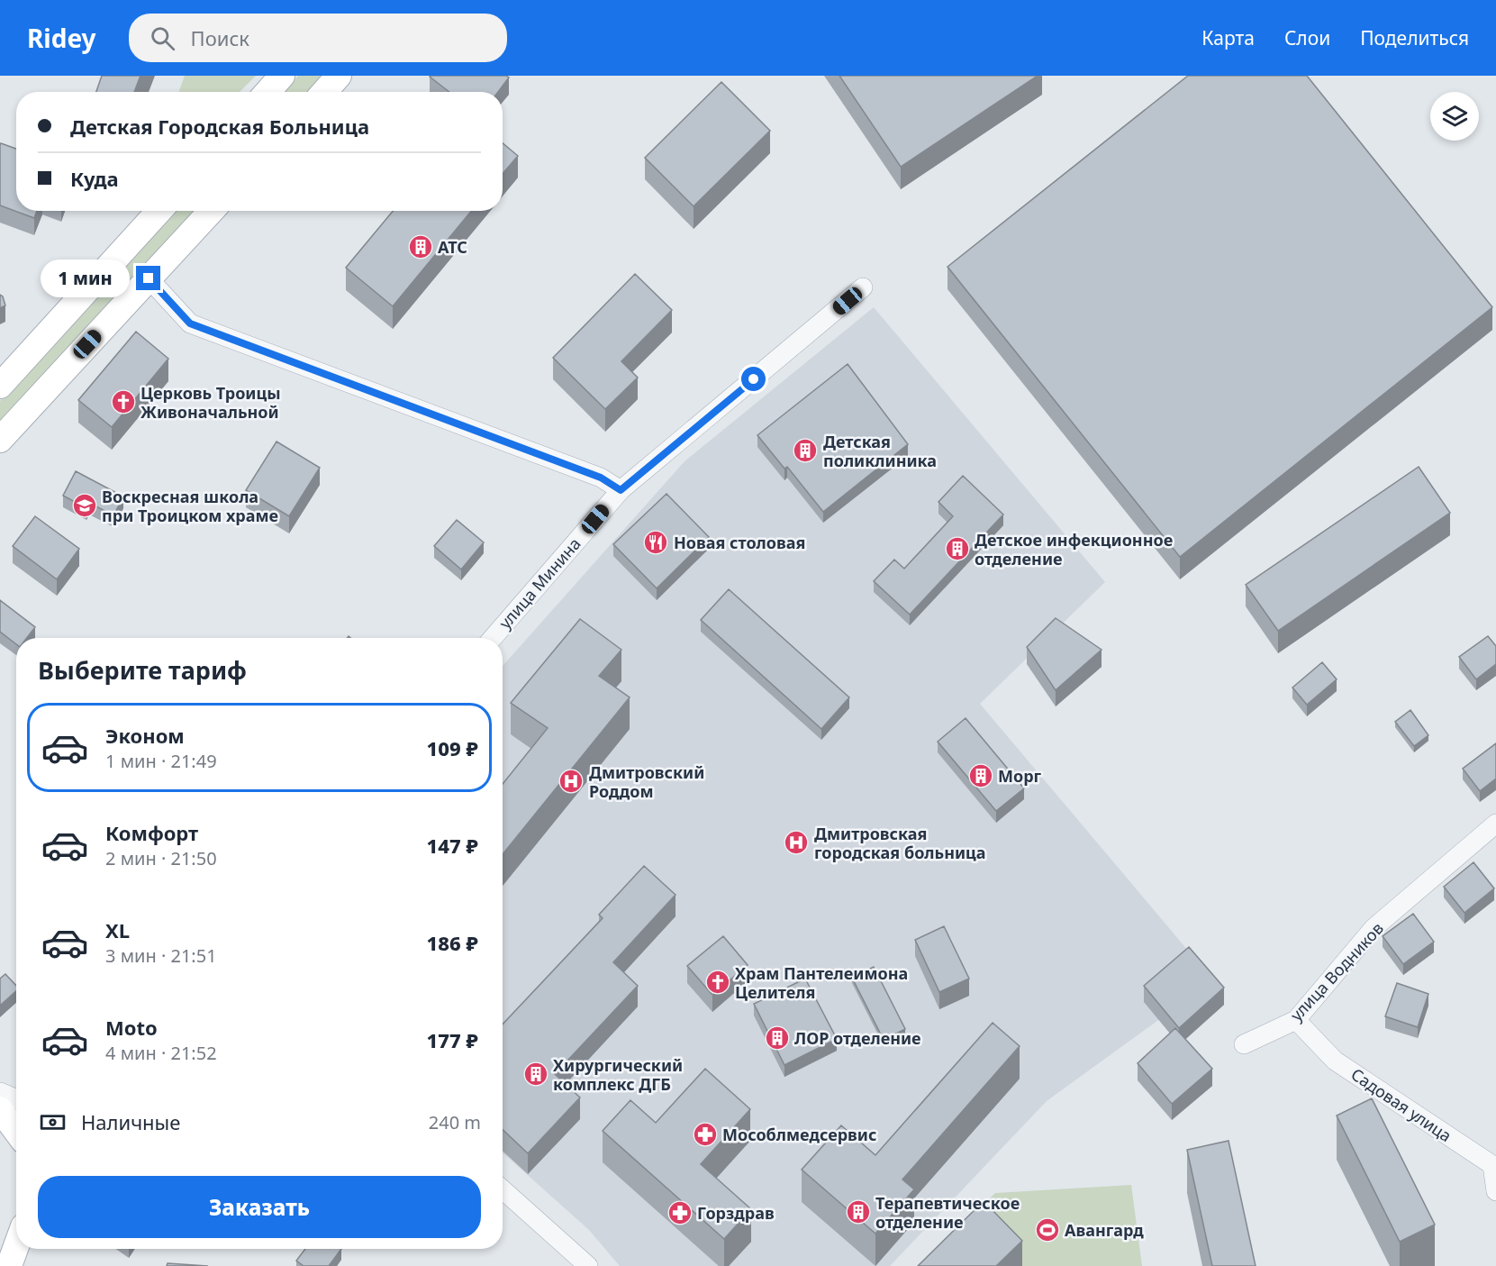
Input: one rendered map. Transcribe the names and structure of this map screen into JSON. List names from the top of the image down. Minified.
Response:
{"streets":{"street":["улица Минина","улица Водников","Садовая улица"]},"crossings":[["улица Водников","Садовая улица"]],"places":{"building":["АТС","Детская поликлиника","Детское инфекционное отделение","Морг","ЛОР отделение","Хирургический комплекс ДГБ","Терапевтическое отделение"],"church":["Церковь Троицы Живоначальной","Храм Пантелеимона Целителя"],"school or university":["Воскресная школа при Троицком храме"],"restaurant":["Новая столовая"],"hospital":["Дмитровский Роддом","Дмитровская городская больница"],"pharmacy":["Мособлмедсервис","Горздрав"],"sports":["Авангард"]},"page":{"header":"Ridey","search":"Поиск","nav":["Карта","Слои","Поделиться"],"banner":["Детская Городская Больница","Куда"],"bubble":"1 мин","heading":"Выберите тариф","list":[{"name":"Эконом","note":"1 мин · 21:49","value":"109 ₽"},{"name":"Комфорт","note":"2 мин · 21:50","value":"147 ₽"},{"name":"XL","note":"3 мин · 21:51","value":"186 ₽"},{"name":"Moto","note":"4 мин · 21:52","value":"177 ₽"}],"pay":["Наличные","240 m"],"buttons":"Заказать"}}
